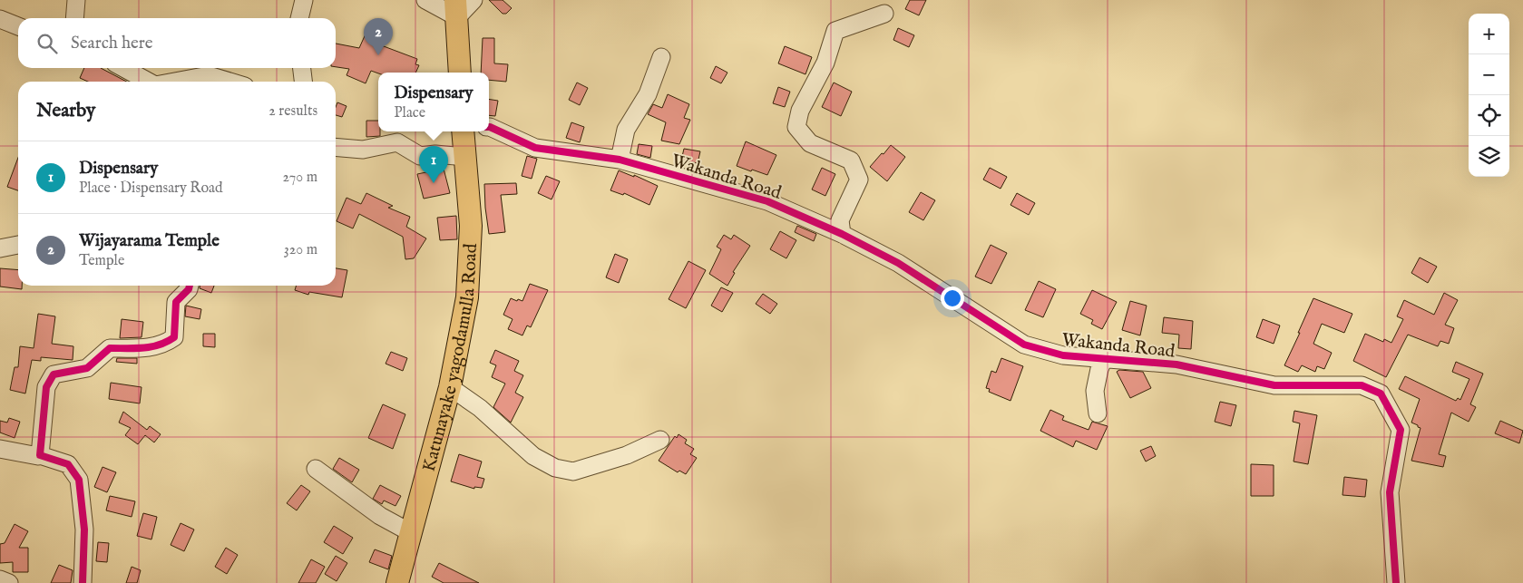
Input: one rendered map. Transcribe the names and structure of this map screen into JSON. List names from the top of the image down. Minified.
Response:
{"streets":{"main road":["Katunayake yagodamulla Road"],"street":["Wakanda Road"]},"page":{"map_buttons":["+","−"],"pins":["2","1"],"search":"Search here","popup":["Dispensary","Place"],"heading":["Nearby","2 results"],"list":[{"mark":"1","name":"Dispensary","note":"Place · Dispensary Road","value":"270 m"},{"mark":"2","name":"Wijayarama Temple","note":"Temple","value":"320 m"}]}}
